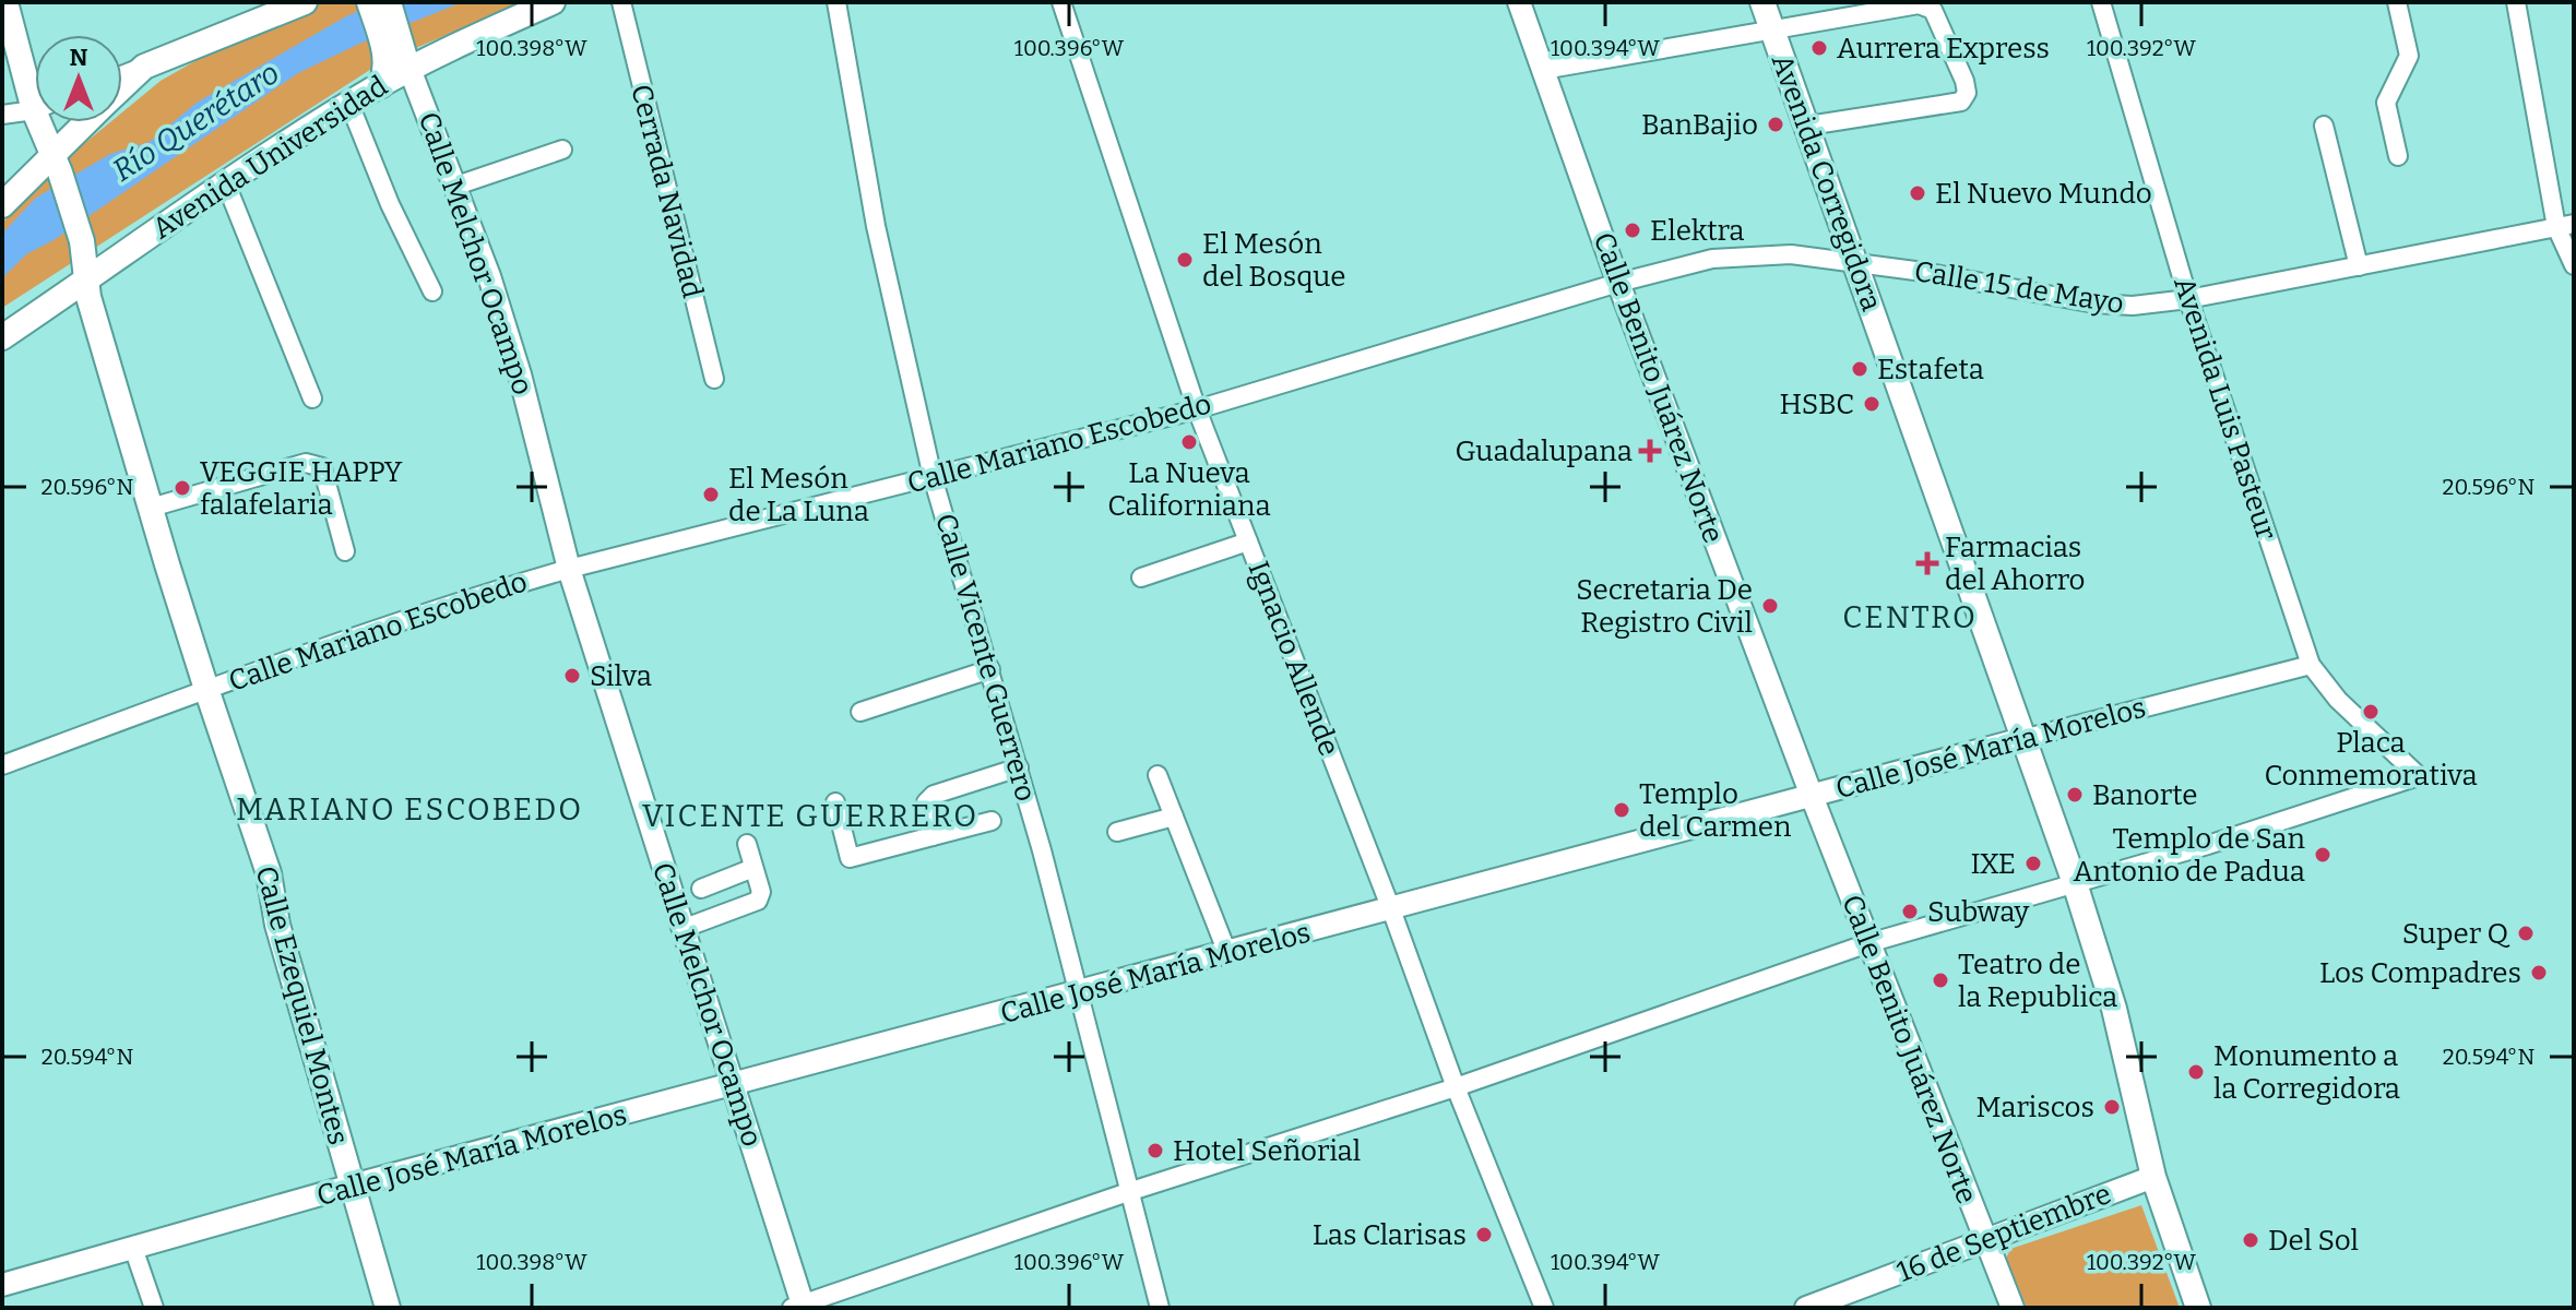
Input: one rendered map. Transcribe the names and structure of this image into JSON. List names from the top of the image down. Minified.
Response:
{"streets":{"main road":["Avenida Universidad","Avenida Corregidora","Calle Ezequiel Montes"],"street":["Cerrada Navidad","Calle Melchor Ocampo","Calle 15 de Mayo","Calle Benito Juárez Norte","Avenida Luis Pasteur","Calle Mariano Escobedo","Calle Vicente Guerrero","Ignacio Allende","Calle José María Morelos","16 de Septiembre"]},"crossings":[["Avenida Universidad","Calle Melchor Ocampo"],["Avenida Universidad","Calle Ezequiel Montes"],["Avenida Corregidora","Calle 15 de Mayo"],["Avenida Corregidora","Avenida Luis Pasteur"],["Avenida Corregidora","Calle José María Morelos"],["Avenida Corregidora","16 de Septiembre"],["Calle Melchor Ocampo","Calle Mariano Escobedo"],["Calle Melchor Ocampo","Calle José María Morelos"],["Calle 15 de Mayo","Calle Benito Juárez Norte"],["Calle 15 de Mayo","Avenida Luis Pasteur"],["Calle 15 de Mayo","Calle Mariano Escobedo"],["Calle Benito Juárez Norte","Calle Mariano Escobedo"],["Calle Benito Juárez Norte","Calle José María Morelos"],["Calle Benito Juárez Norte","16 de Septiembre"],["Avenida Luis Pasteur","Calle José María Morelos"],["Calle Mariano Escobedo","Calle Vicente Guerrero"],["Calle Mariano Escobedo","Ignacio Allende"],["Calle Mariano Escobedo","Calle Ezequiel Montes"],["Calle Vicente Guerrero","Calle José María Morelos"],["Ignacio Allende","Calle José María Morelos"],["Calle José María Morelos","Calle Ezequiel Montes"]],"districts":["CENTRO","MARIANO ESCOBEDO","VICENTE GUERRERO"],"water":["Río Querétaro"],"places":{"other":["Aurrera Express","BanBajio","El Nuevo Mundo","Elektra","El Mesón del Bosque","Estafeta","HSBC","La Nueva Californiana","VEGGIE HAPPY falafelaria","El Mesón de La Luna","Secretaria De Registro Civil","Silva","Placa Conmemorativa","Banorte","Templo del Carmen","Templo de San Antonio de Padua","IXE","Subway","Super Q","Los Compadres","Teatro de la Republica","Monumento a la Corregidora","Mariscos","Hotel Señorial","Las Clarisas","Del Sol"],"health":["Guadalupana","Farmacias del Ahorro"]},"north":"top","coordinates":["100.398°W","100.396°W","100.394°W","100.392°W","20.596°N","20.594°N"]}
